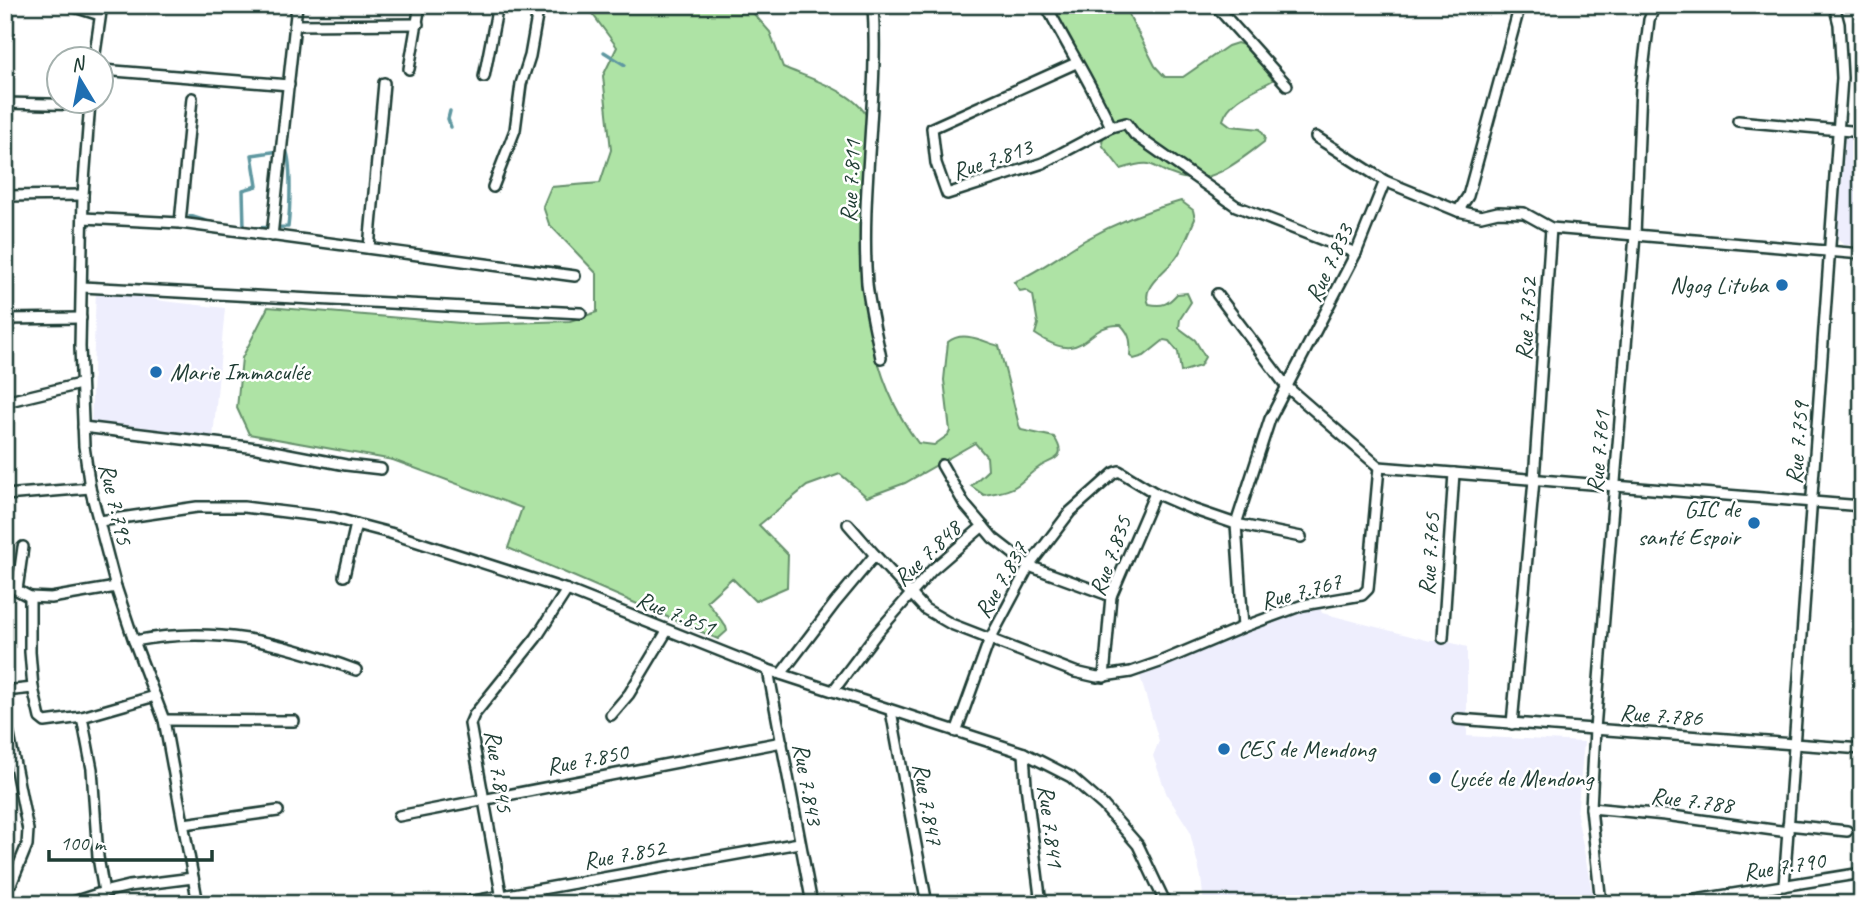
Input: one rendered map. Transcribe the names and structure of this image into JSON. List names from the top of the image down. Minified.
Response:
{"streets":{"street":["Rue 7.813","Rue 7.811","Rue 7.833","Rue 7.752","Rue 7.759","Rue 7.761","Rue 7.795","Rue 7.848","Rue 7.765","Rue 7.835","Rue 7.837","Rue 7.767","Rue 7.851","Rue 7.786","Rue 7.850","Rue 7.845","Rue 7.843","Rue 7.788","Rue 7.847","Rue 7.841","Rue 7.852","Rue 7.790"]},"crossings":[["Rue 7.833","Rue 7.767"],["Rue 7.752","Rue 7.786"],["Rue 7.759","Rue 7.786"],["Rue 7.759","Rue 7.788"],["Rue 7.759","Rue 7.790"],["Rue 7.761","Rue 7.786"],["Rue 7.761","Rue 7.788"],["Rue 7.795","Rue 7.851"],["Rue 7.848","Rue 7.835"],["Rue 7.848","Rue 7.837"],["Rue 7.848","Rue 7.767"],["Rue 7.848","Rue 7.851"],["Rue 7.835","Rue 7.837"],["Rue 7.835","Rue 7.767"],["Rue 7.837","Rue 7.767"],["Rue 7.837","Rue 7.851"],["Rue 7.851","Rue 7.845"],["Rue 7.851","Rue 7.843"],["Rue 7.851","Rue 7.847"],["Rue 7.851","Rue 7.841"],["Rue 7.850","Rue 7.845"],["Rue 7.850","Rue 7.843"],["Rue 7.845","Rue 7.852"],["Rue 7.843","Rue 7.852"]],"places":["Ngog Lituba","Marie Immaculée","GIC de santé Espoir","CES de Mendong","Lycée de Mendong"],"scale_bar":"100 m","north":"top"}
